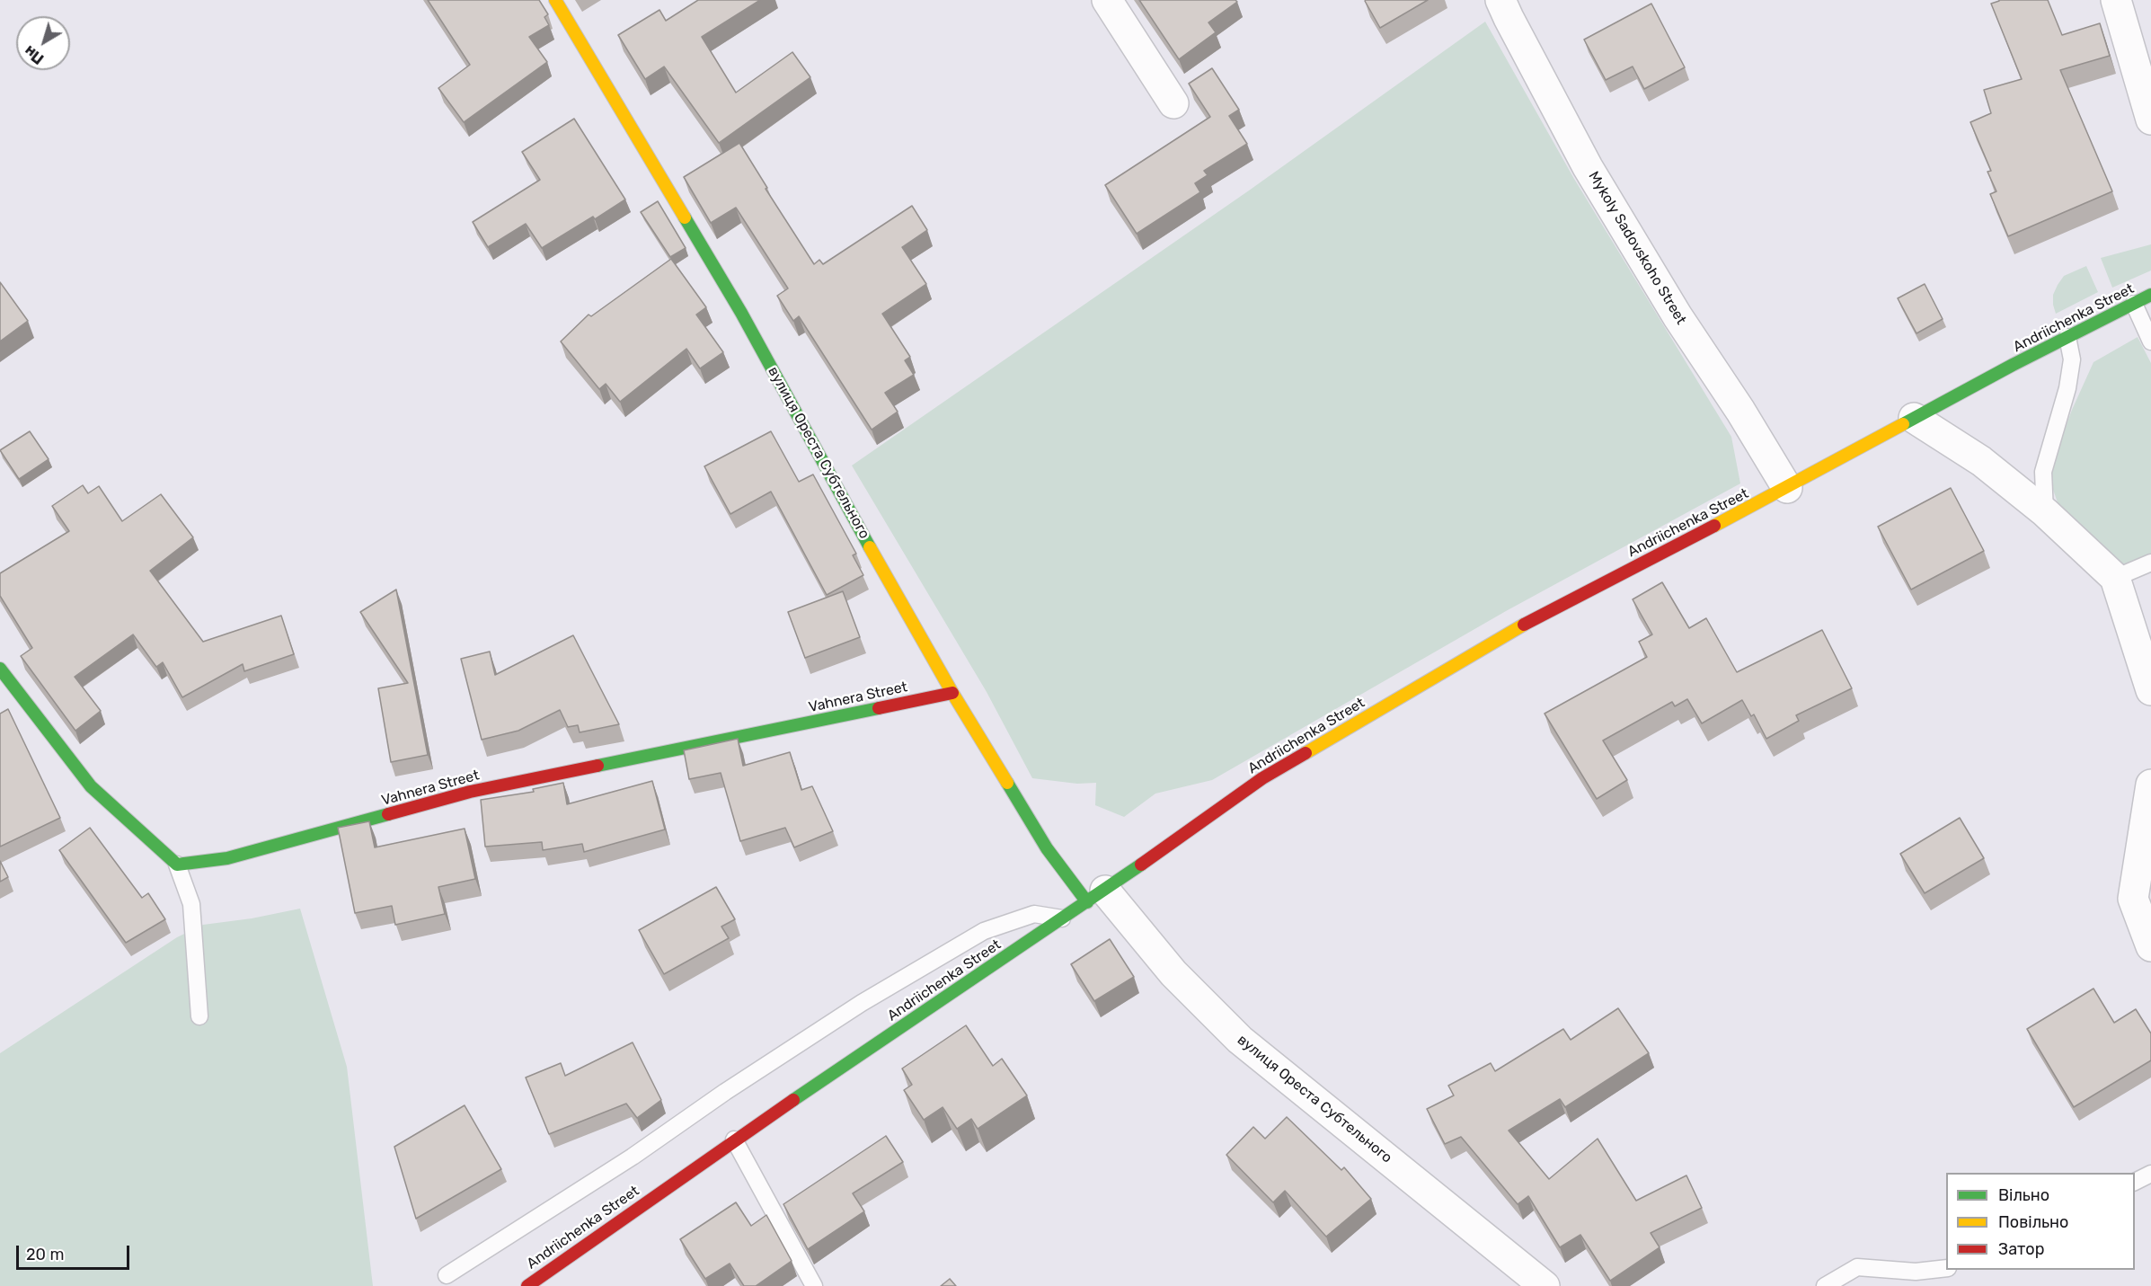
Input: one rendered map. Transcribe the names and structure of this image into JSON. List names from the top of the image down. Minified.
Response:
{"streets":{"street":["Mykoly Sadovskoho Street","Andriichenka Street","вулиця Ореста Субтельного","Vahnera Street"]},"crossings":[["Mykoly Sadovskoho Street","Andriichenka Street"],["Andriichenka Street","вулиця Ореста Субтельного"],["вулиця Ореста Субтельного","Vahnera Street"]],"legend":["Вільно","Повільно","Затор"],"scale_bar":"20 m","north":"bottom left"}
